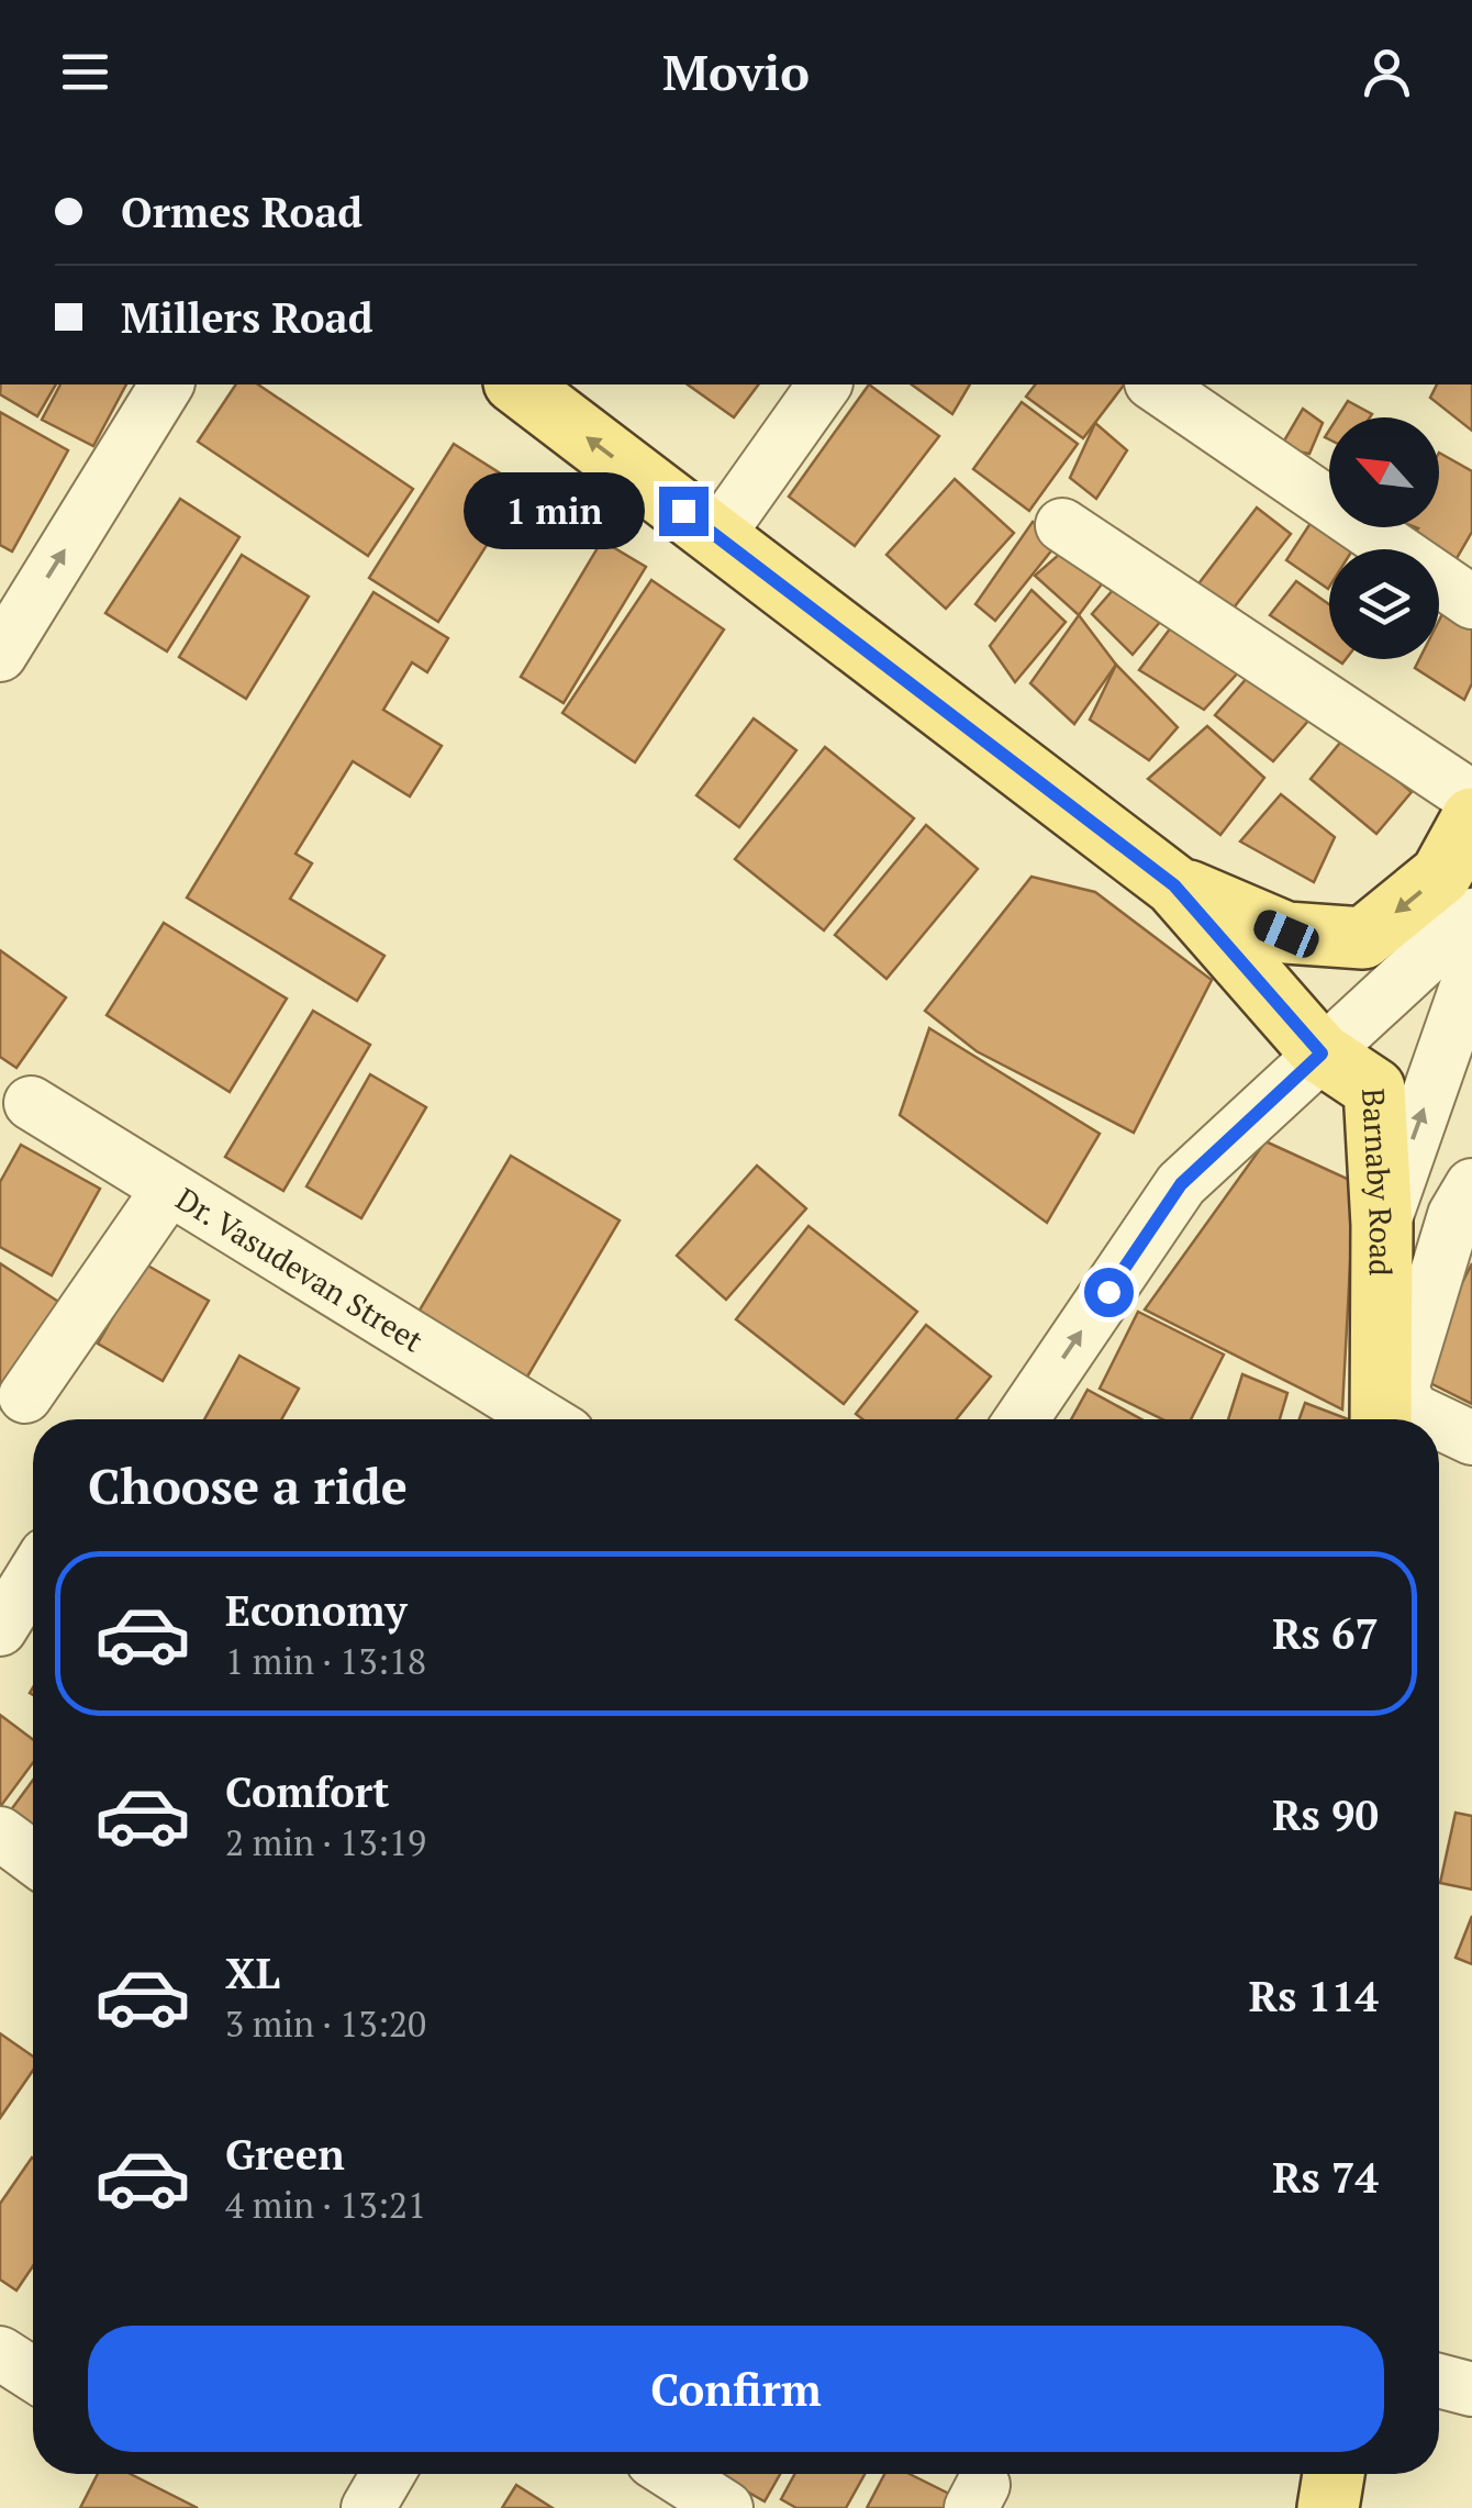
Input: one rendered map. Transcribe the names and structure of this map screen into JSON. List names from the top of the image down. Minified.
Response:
{"streets":{"main road":["Barnaby Road"],"street":["Dr. Vasudevan Street"]},"north":"top left","page":{"header":"Movio","banner":["Ormes Road","Millers Road"],"bubble":"1 min","heading":"Choose a ride","list":[{"name":"Economy","note":"1 min · 13:18","value":"Rs 67"},{"name":"Comfort","note":"2 min · 13:19","value":"Rs 90"},{"name":"XL","note":"3 min · 13:20","value":"Rs 114"},{"name":"Green","note":"4 min · 13:21","value":"Rs 74"}],"buttons":"Confirm"}}
